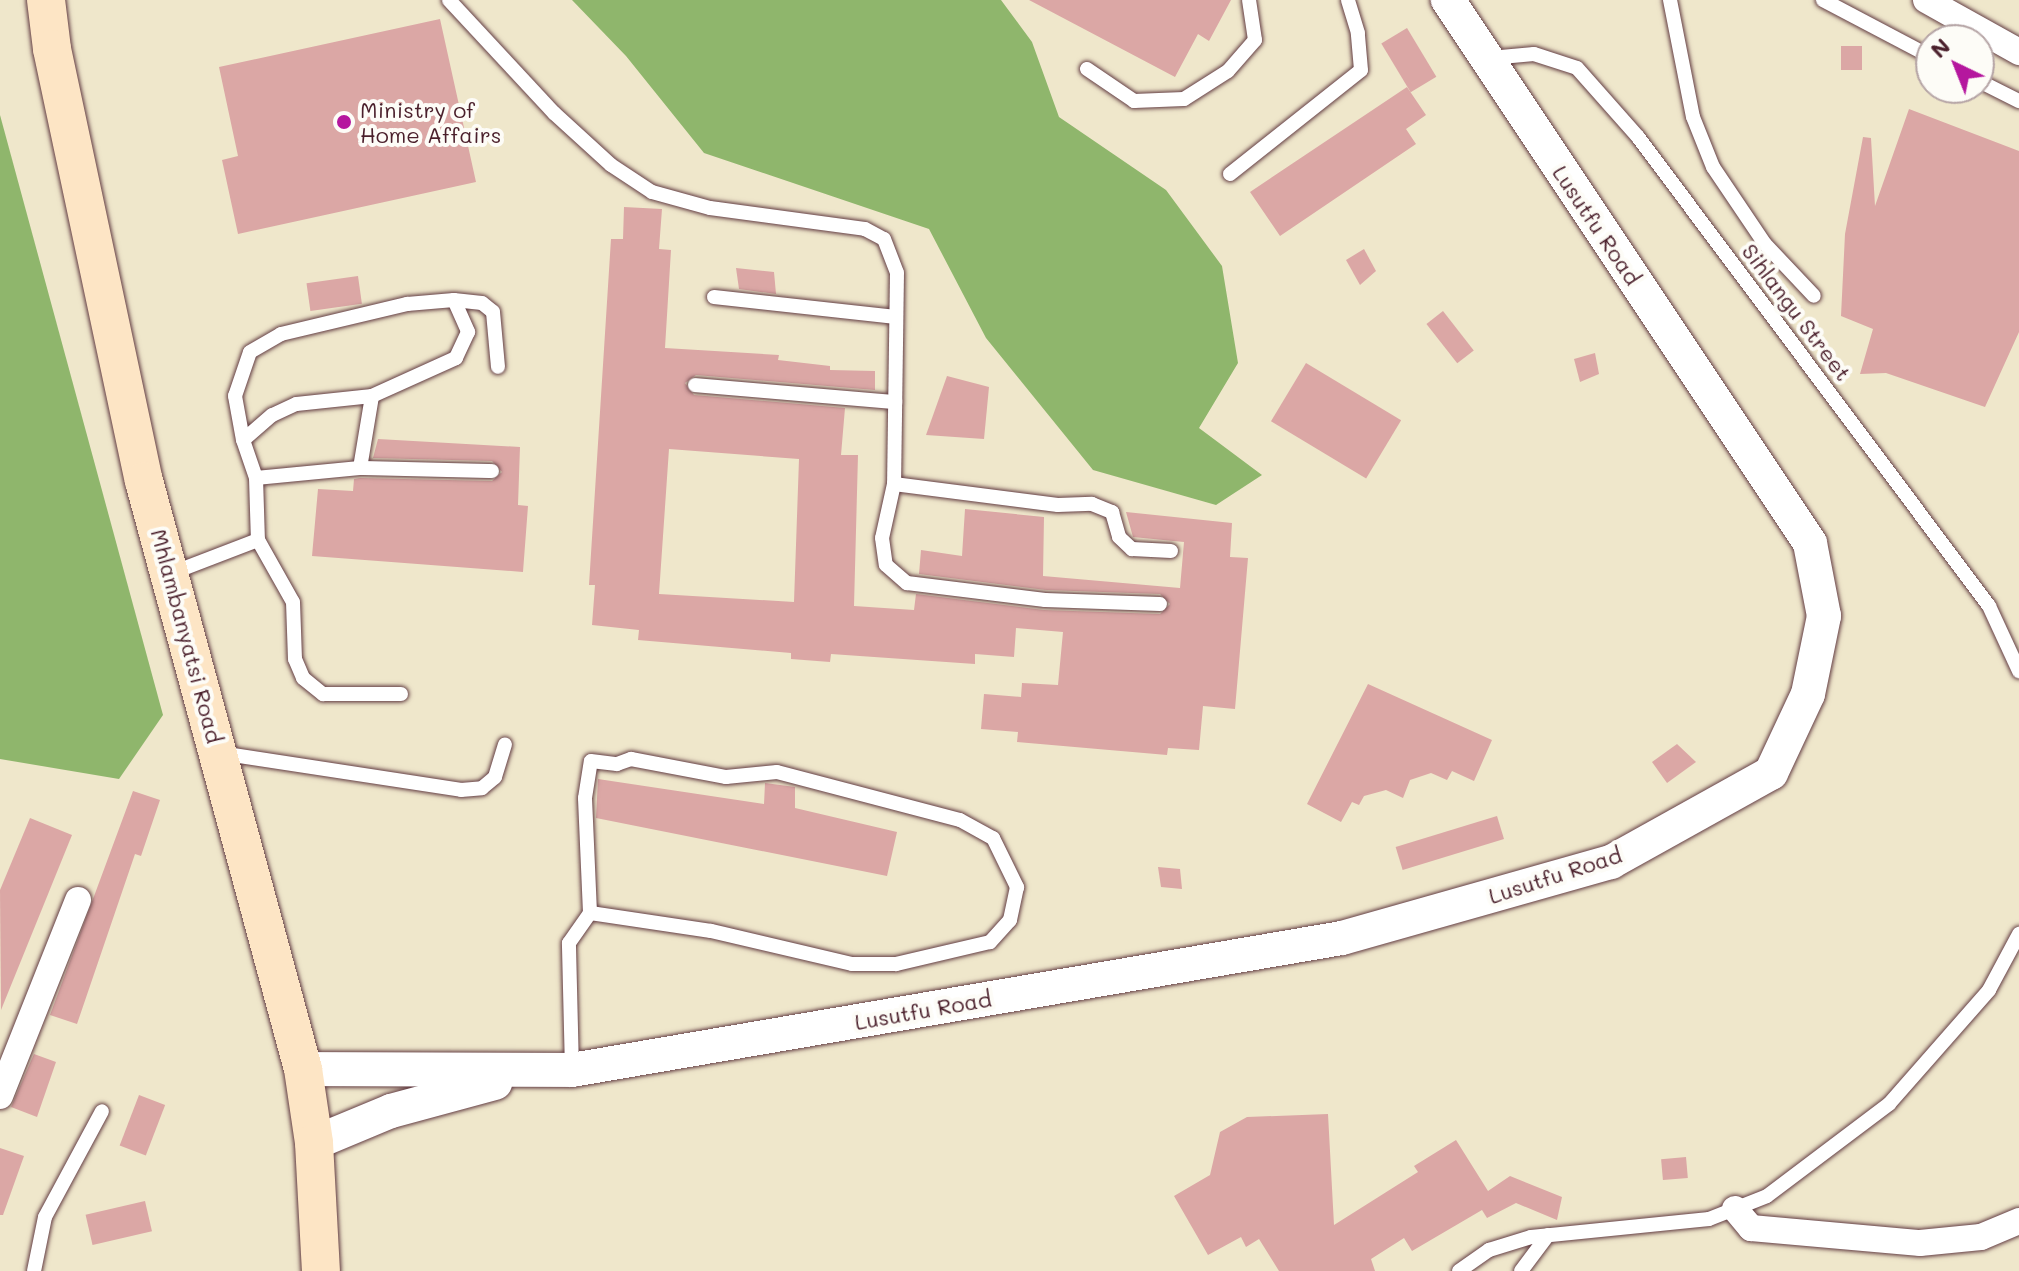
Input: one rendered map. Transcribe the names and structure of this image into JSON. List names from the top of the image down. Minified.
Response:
{"streets":{"main road":["Mhlambanyatsi Road"],"street":["Lusutfu Road"],"lane":["Sihlangu Street"]},"crossings":[["Lusutfu Road","Sihlangu Street"],["Lusutfu Road","Mhlambanyatsi Road"]],"places":["Ministry of Home Affairs"],"north":"top left"}
